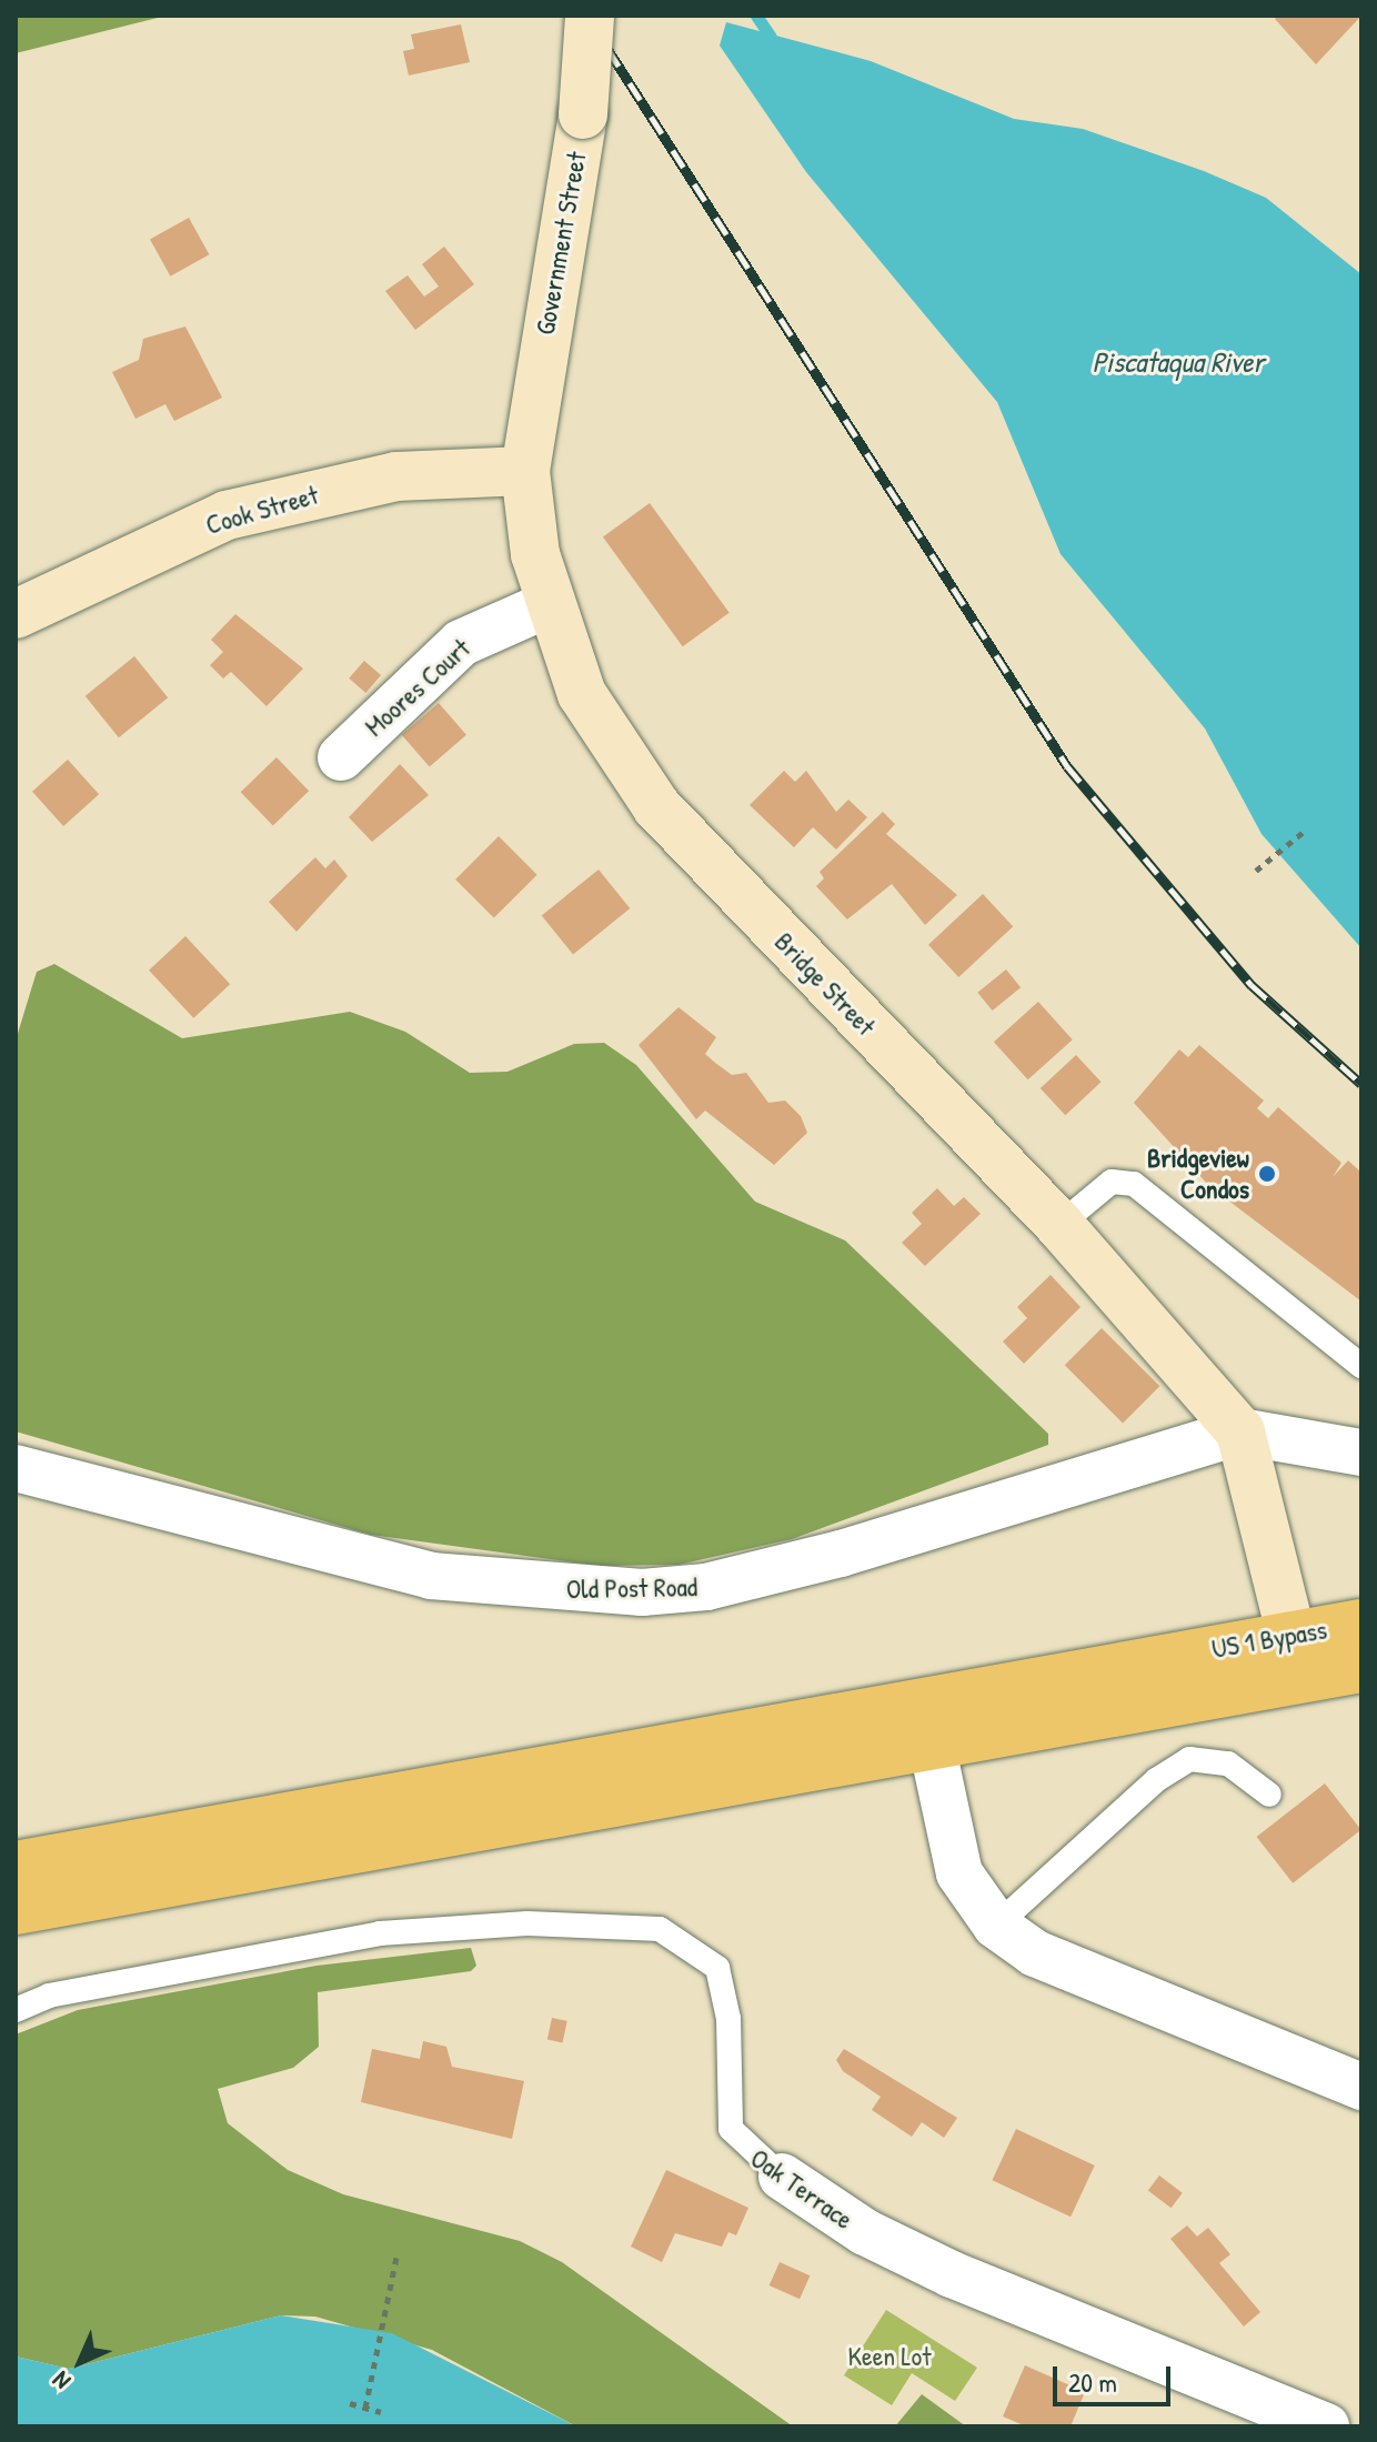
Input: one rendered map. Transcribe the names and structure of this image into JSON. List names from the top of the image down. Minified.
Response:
{"streets":{"main road":["US 1 Bypass"],"street":["Government Street","Cook Street","Moores Court","Bridge Street","Old Post Road","Oak Terrace"]},"crossings":[["Government Street","Cook Street"],["Government Street","Bridge Street"],["Cook Street","Bridge Street"],["Moores Court","Bridge Street"],["Bridge Street","Old Post Road"],["Bridge Street","US 1 Bypass"]],"water":["Piscataqua River"],"parks":["Keen Lot"],"places":["Bridgeview Condos"],"scale_bar":"20 m","north":"bottom left"}
